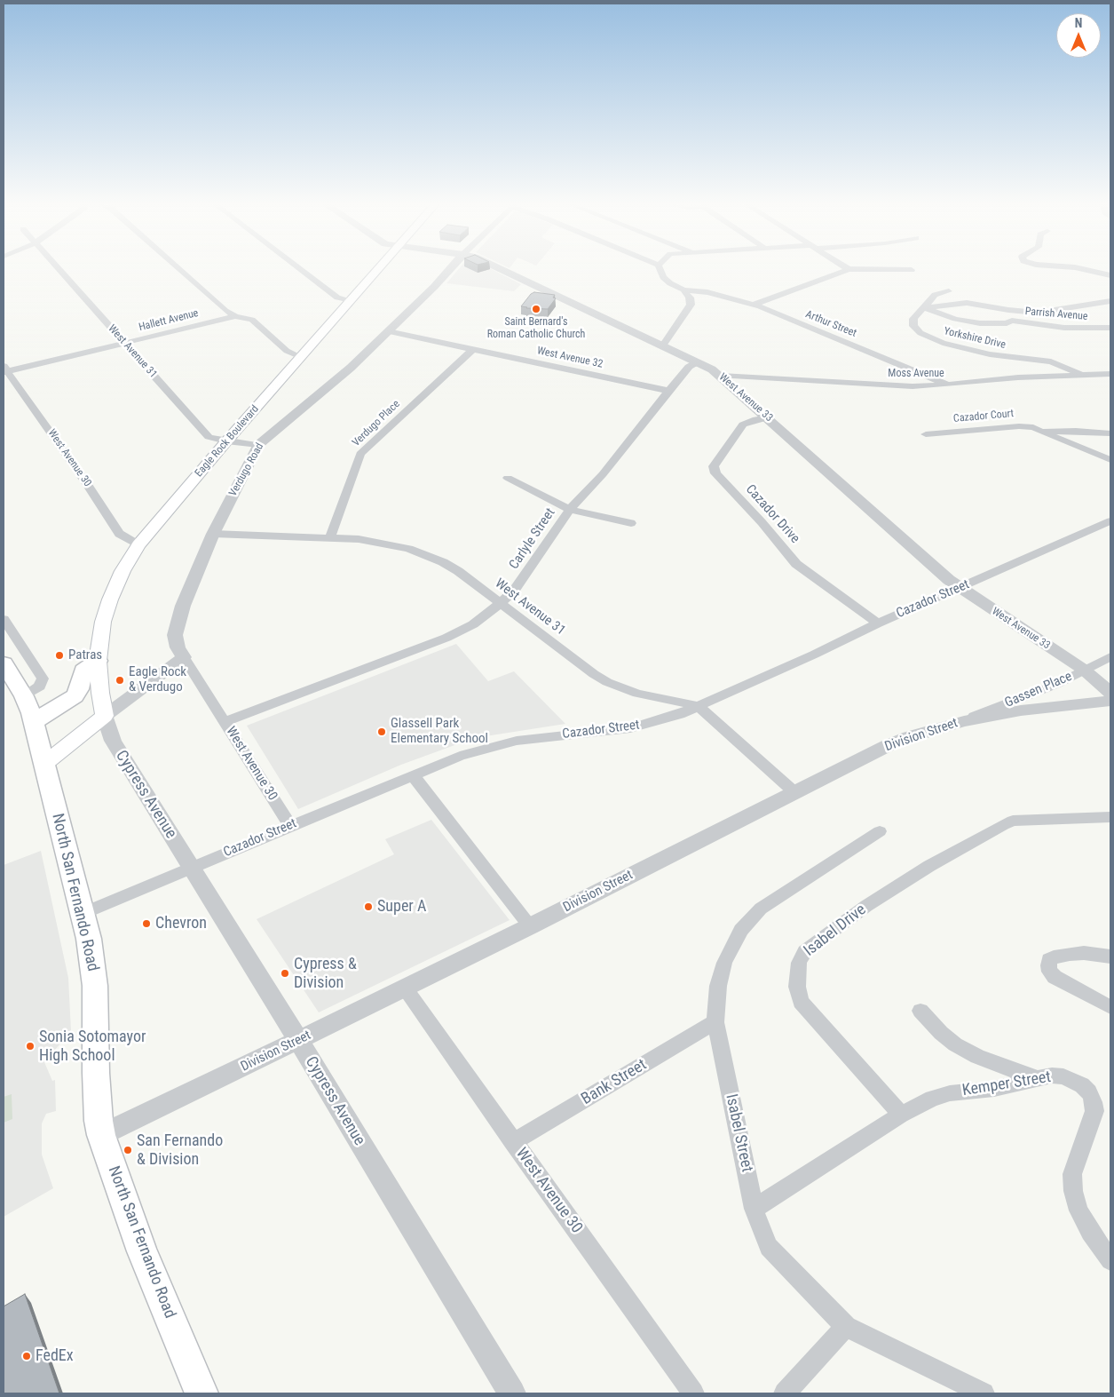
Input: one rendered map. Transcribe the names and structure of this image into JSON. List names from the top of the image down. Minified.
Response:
{"streets":{"main road":["Eagle Rock Boulevard","North San Fernando Road"],"street":["Parrish Avenue","Hallett Avenue","Arthur Street","Yorkshire Drive","West Avenue 31","West Avenue 32","Moss Avenue","West Avenue 33","Cazador Court","Verdugo Place","West Avenue 30","Verdugo Road","Cazador Drive","Carlyle Street","Cazador Street","Gassen Place","Division Street","Cypress Avenue","Isabel Drive","Bank Street","Kemper Street","Isabel Street"]},"crossings":[["Parrish Avenue","Yorkshire Drive"],["Hallett Avenue","West Avenue 31"],["Hallett Avenue","West Avenue 30"],["Arthur Street","Moss Avenue"],["Yorkshire Drive","Moss Avenue"],["West Avenue 31","Verdugo Place"],["West Avenue 31","Eagle Rock Boulevard"],["West Avenue 31","Verdugo Road"],["West Avenue 31","Carlyle Street"],["West Avenue 31","Cazador Street"],["West Avenue 32","Verdugo Place"],["West Avenue 32","Verdugo Road"],["West Avenue 32","Carlyle Street"],["Moss Avenue","West Avenue 33"],["West Avenue 33","Cazador Drive"],["West Avenue 33","Carlyle Street"],["West Avenue 33","Cazador Street"],["West Avenue 33","Gassen Place"],["Eagle Rock Boulevard","West Avenue 30"],["Eagle Rock Boulevard","Cypress Avenue"],["West Avenue 30","Verdugo Road"],["West Avenue 30","Carlyle Street"],["West Avenue 30","Cazador Street"],["West Avenue 30","Division Street"],["West Avenue 30","Bank Street"],["Cazador Drive","Cazador Street"],["Cazador Street","Cypress Avenue"],["Cazador Street","North San Fernando Road"],["Gassen Place","Division Street"],["Division Street","Cypress Avenue"],["Division Street","North San Fernando Road"],["Isabel Drive","Kemper Street"],["Bank Street","Isabel Street"]],"places":["Saint Bernard's Roman Catholic Church","Patras","Eagle Rock & Verdugo","Glassell Park Elementary School","Super A","Chevron","Cypress & Division","Sonia Sotomayor High School","San Fernando & Division","FedEx"],"north":"top"}
